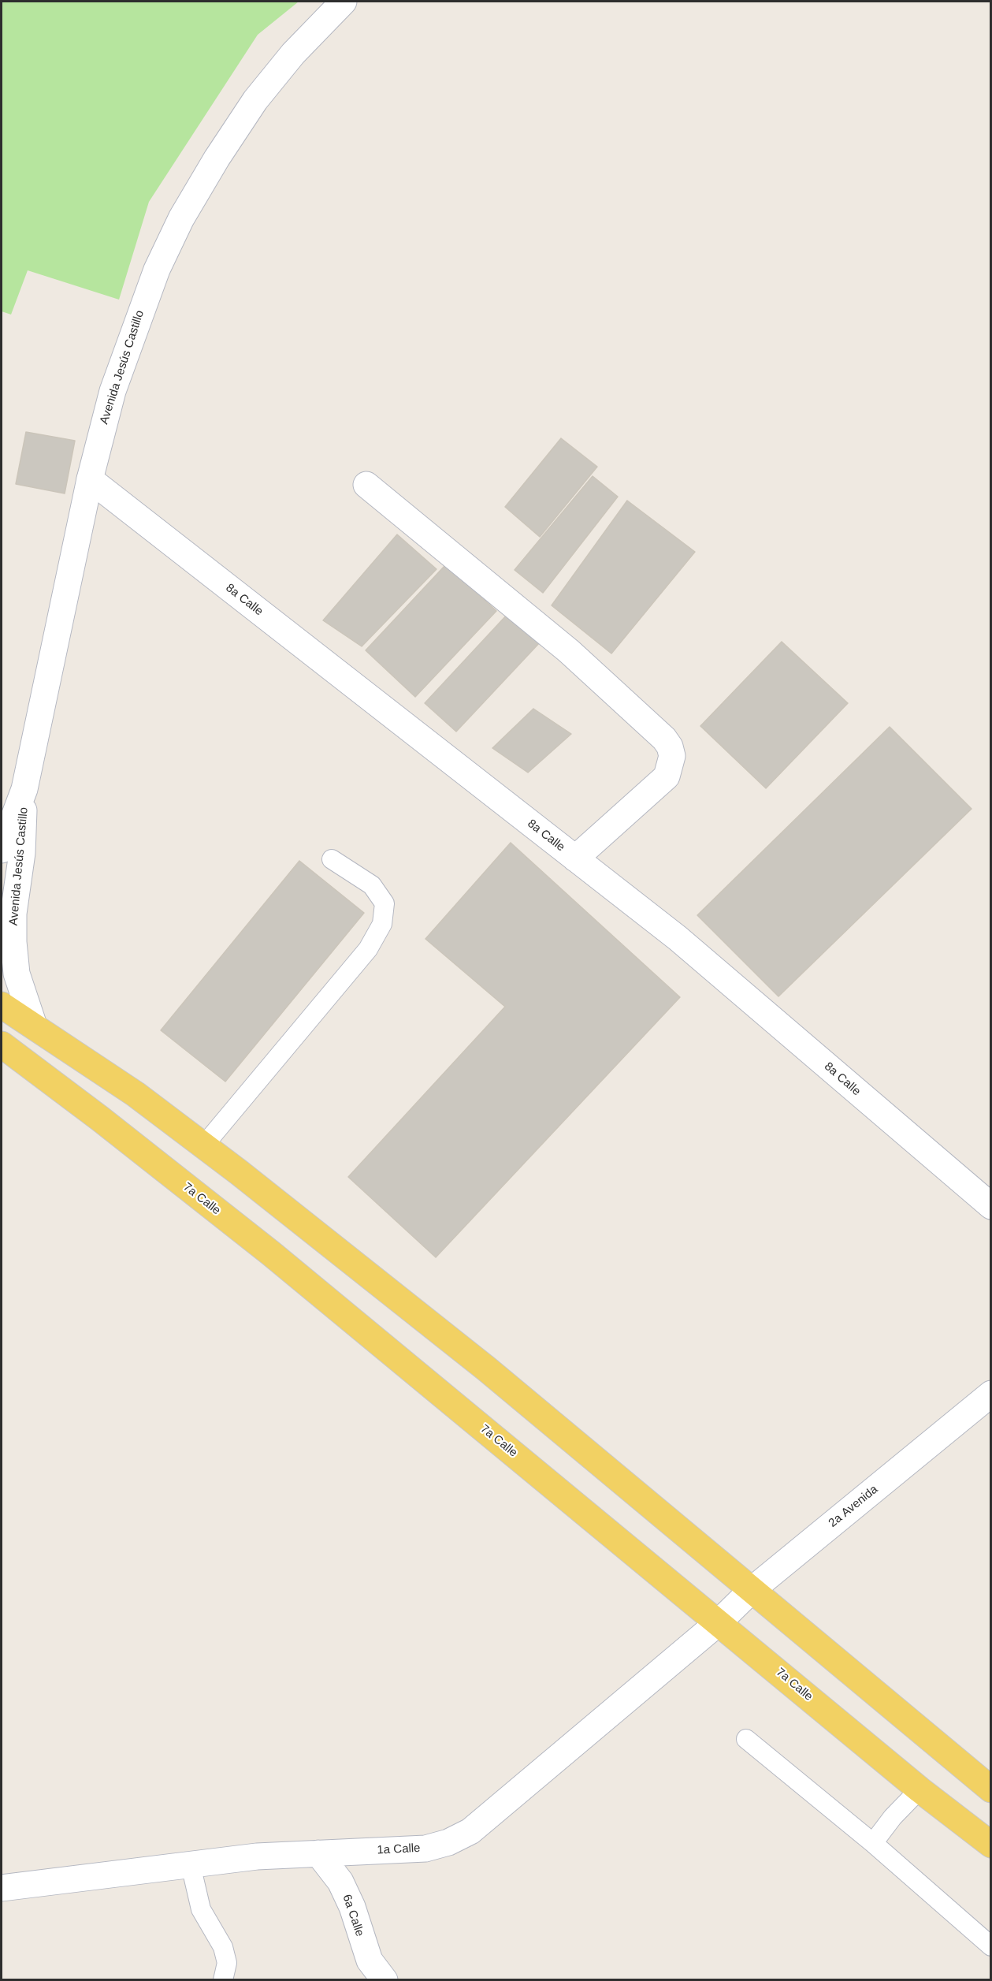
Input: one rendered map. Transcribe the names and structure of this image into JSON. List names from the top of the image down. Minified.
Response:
{"streets":{"main road":["7a Calle"],"street":["Avenida Jesús Castillo","8a Calle","2a Avenida","1a Calle","6a Calle"]},"crossings":[["Avenida Jesús Castillo","8a Calle"],["7a Calle","2a Avenida"],["7a Calle","1a Calle"],["2a Avenida","1a Calle"],["1a Calle","6a Calle"]]}
